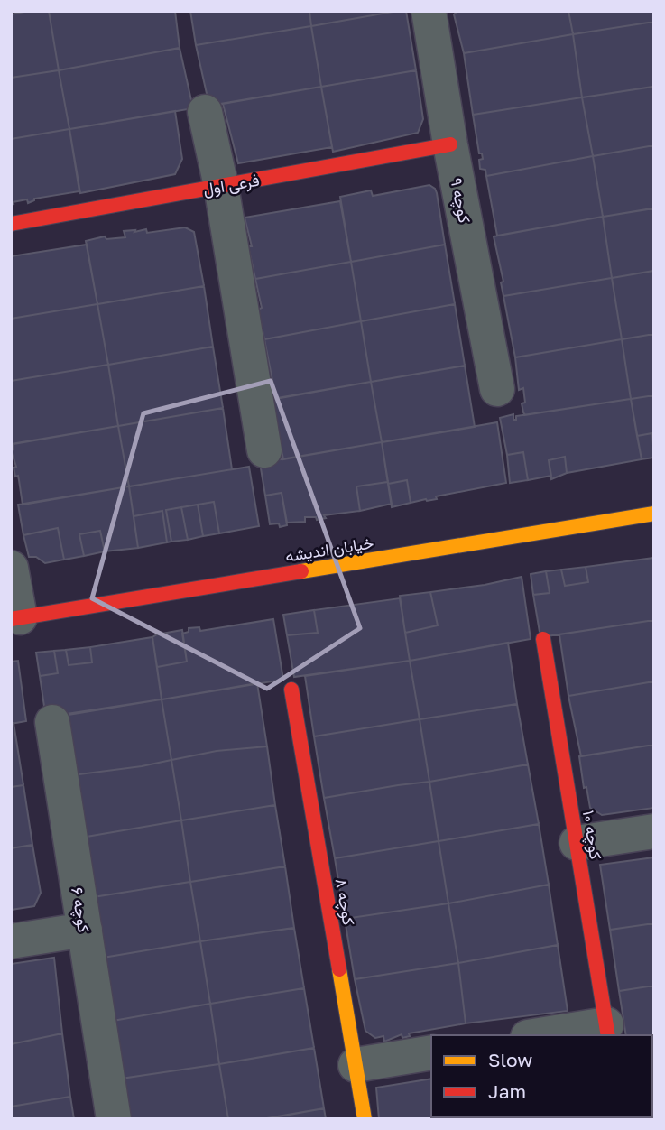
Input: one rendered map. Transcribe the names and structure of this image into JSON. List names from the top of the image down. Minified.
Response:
{"streets":{"street":["فرعی اول","کوچه ۹","خیابان اندیشه","کوچه ۱۰","کوچه ۸","کوچه ۶"]},"crossings":[["فرعی اول","کوچه ۹"]],"legend":["Slow","Jam"]}
